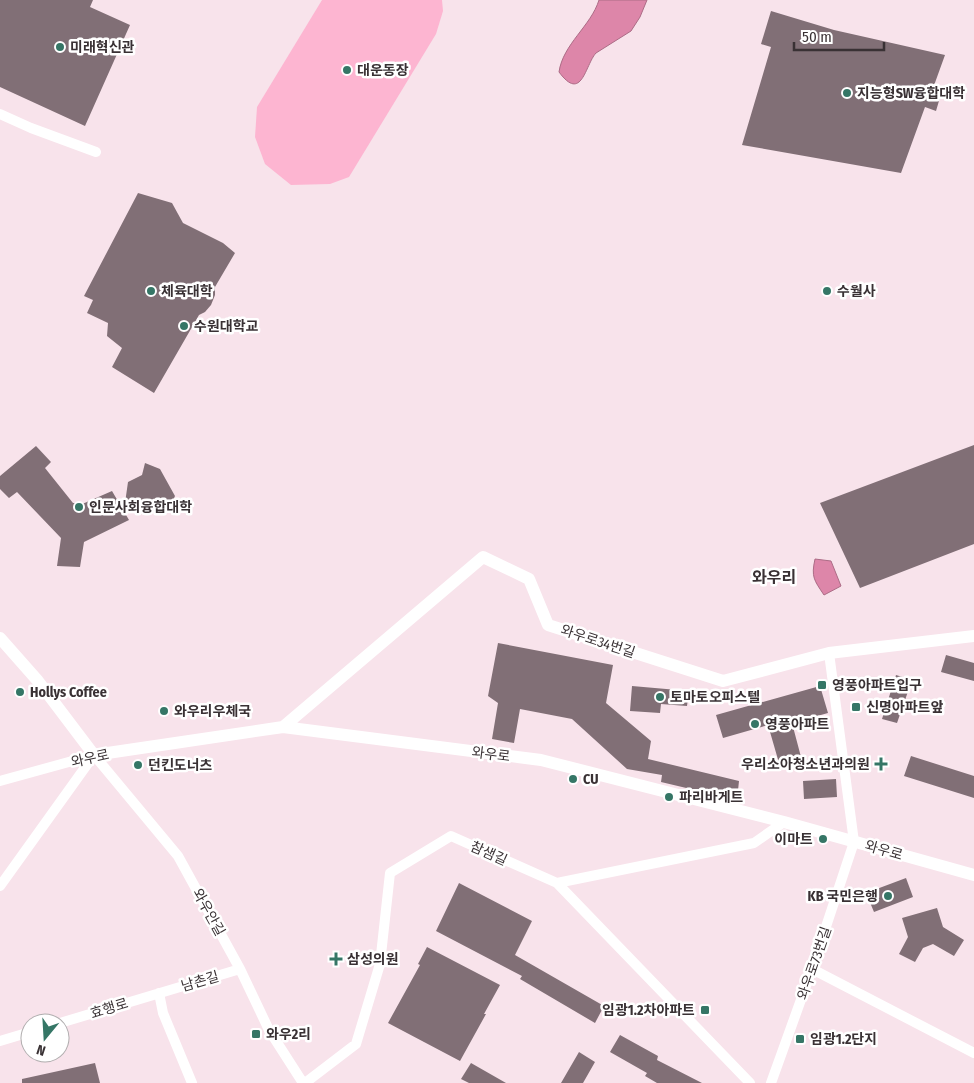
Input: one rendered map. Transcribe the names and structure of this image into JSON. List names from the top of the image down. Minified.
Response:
{"streets":{"street":["와우로34번길","와우로","참샘길","와우안길","와우로73번길","남촌길","효행로"]},"crossings":[["와우로34번길","와우로"],["와우로","와우안길"],["와우로","와우로73번길"],["참샘길","와우안길"],["와우안길","남촌길"],["남촌길","효행로"]],"districts":["와우리"],"places":{"other":["미래혁신관","대운동장","지능형SW융합대학","체육대학","수월사","수원대학교","인문사회융합대학","Hollys Coffee","토마토오피스텔","와우리우체국","영풍아파트","던킨도너츠","CU","파리바게트","이마트","KB 국민은행"],"transit":["영풍아파트입구","신명아파트앞","임광1.2차아파트","와우2리","임광1.2단지"],"health":["우리소아청소년과의원","삼성의원"]},"scale_bar":"50 m","north":"bottom"}
